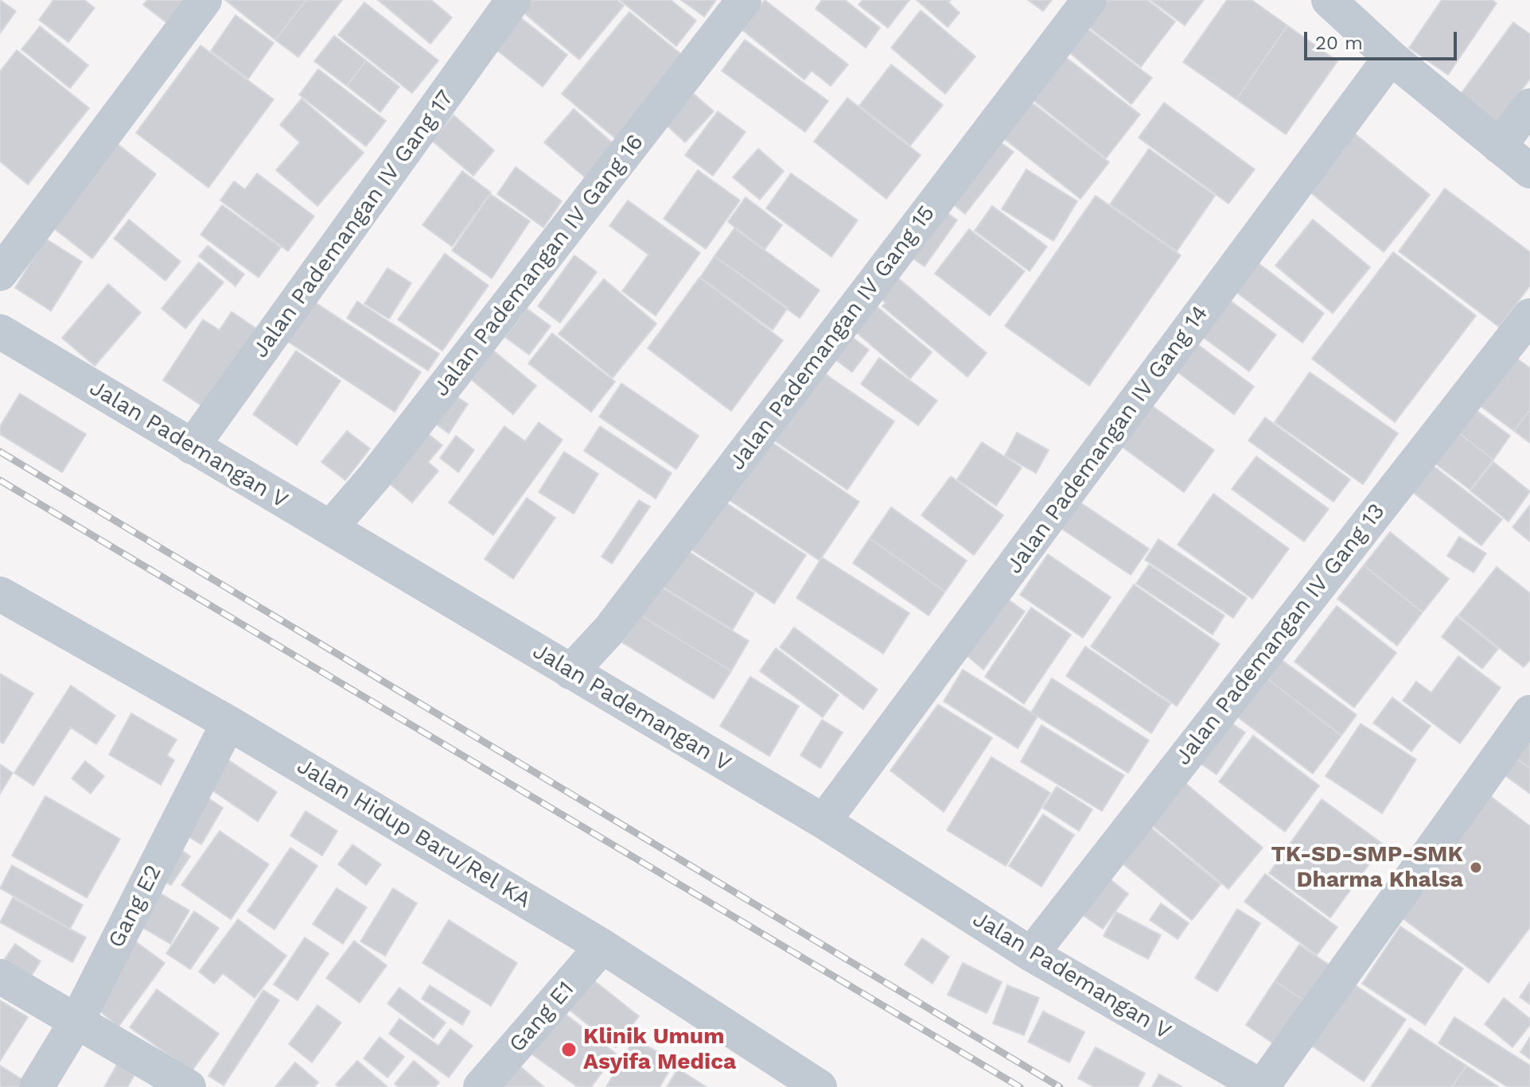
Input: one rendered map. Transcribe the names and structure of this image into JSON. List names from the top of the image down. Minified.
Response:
{"streets":{"street":["Jalan Pademangan IV Gang 17","Jalan Pademangan IV Gang 16","Jalan Pademangan IV Gang 15","Jalan Pademangan IV Gang 14","Jalan Pademangan V","Jalan Pademangan IV Gang 13","Jalan Hidup Baru/Rel KA","Gang E2","Gang E1"]},"crossings":[["Jalan Pademangan IV Gang 17","Jalan Pademangan V"],["Jalan Pademangan IV Gang 16","Jalan Pademangan V"],["Jalan Pademangan IV Gang 15","Jalan Pademangan V"],["Jalan Pademangan IV Gang 14","Jalan Pademangan V"],["Jalan Pademangan V","Jalan Pademangan IV Gang 13"],["Jalan Hidup Baru/Rel KA","Gang E2"],["Jalan Hidup Baru/Rel KA","Gang E1"]],"places":["TK-SD-SMP-SMK Dharma Khalsa","Klinik Umum Asyifa Medica"],"scale_bar":"20 m"}
